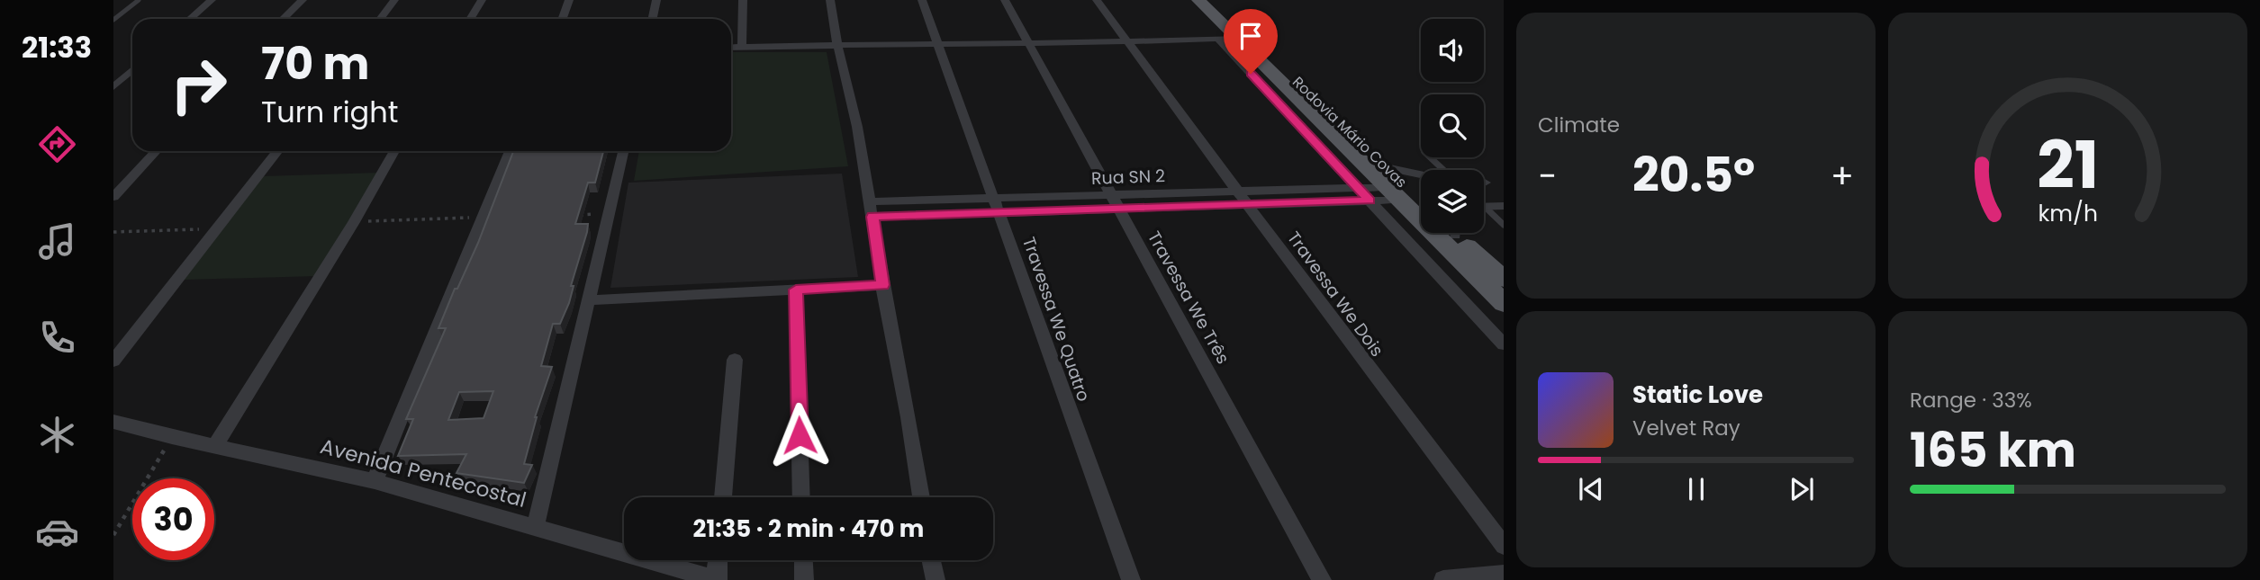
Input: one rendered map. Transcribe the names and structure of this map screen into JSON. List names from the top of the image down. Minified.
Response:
{"streets":{"main road":["Rodovia Mário Covas"],"street":["Rua SN 2","Travessa We Dois","Travessa We Três","Travessa We Quatro","Avenida Pentecostal"]},"crossings":[["Rodovia Mário Covas","Rua SN 2"],["Rua SN 2","Travessa We Dois"],["Rua SN 2","Travessa We Três"],["Rua SN 2","Travessa We Quatro"]],"page":{"tabs":"21:33","tile":["Climate",["Range · 33%","165 km"]],"turn":["70 m","Turn right"],"heat":["−","20.5°","+"],"song":["Static Love","Velvet Ray"],"limit":"30","trip":"21:35 · 2 min · 470 m","gauge":["21","km/h"]}}
